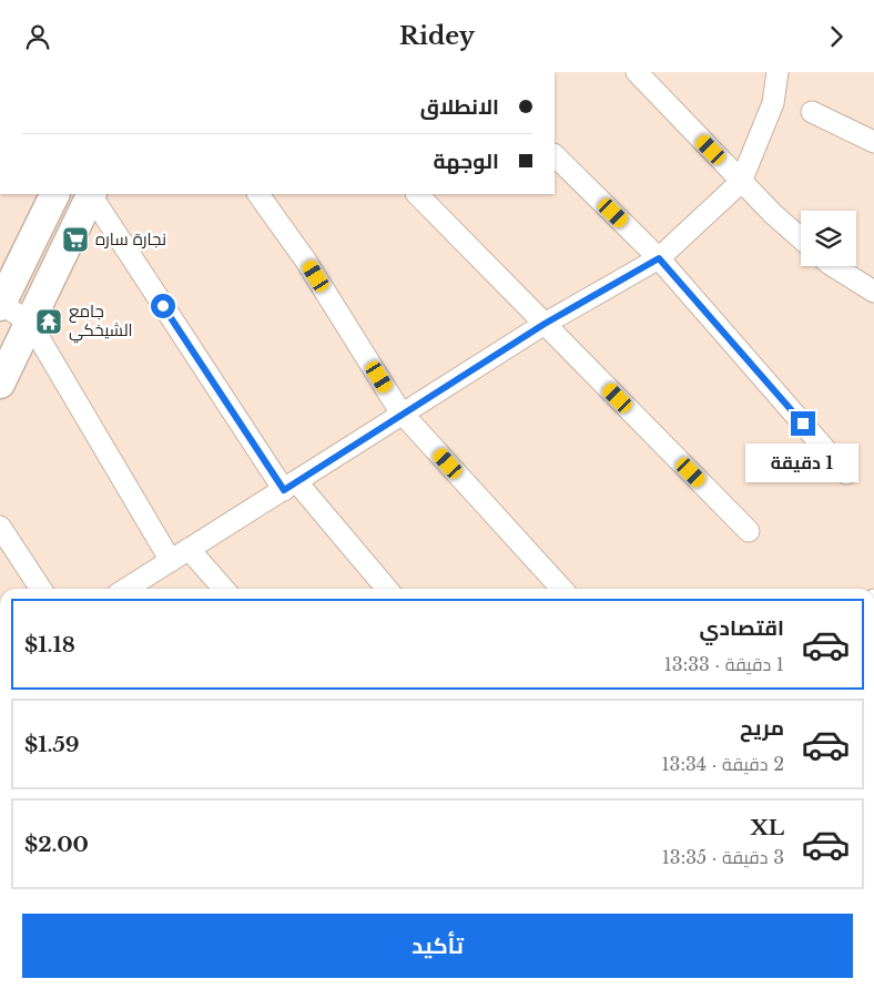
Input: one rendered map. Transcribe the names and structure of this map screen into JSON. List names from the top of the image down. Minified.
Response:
{"places":{"supermarket":["نجارة ساره"],"temple":["جامع الشيخكي"]},"page":{"header":"Ridey","banner":["الانطلاق","الوجهة"],"bubble":"1 دقيقة","list":[{"name":"اقتصادي","note":"1 دقيقة · 13:33","value":"$1.18"},{"name":"مريح","note":"2 دقيقة · 13:34","value":"$1.59"},{"name":"XL","note":"3 دقيقة · 13:35","value":"$2.00"}],"buttons":"تأكيد"}}
